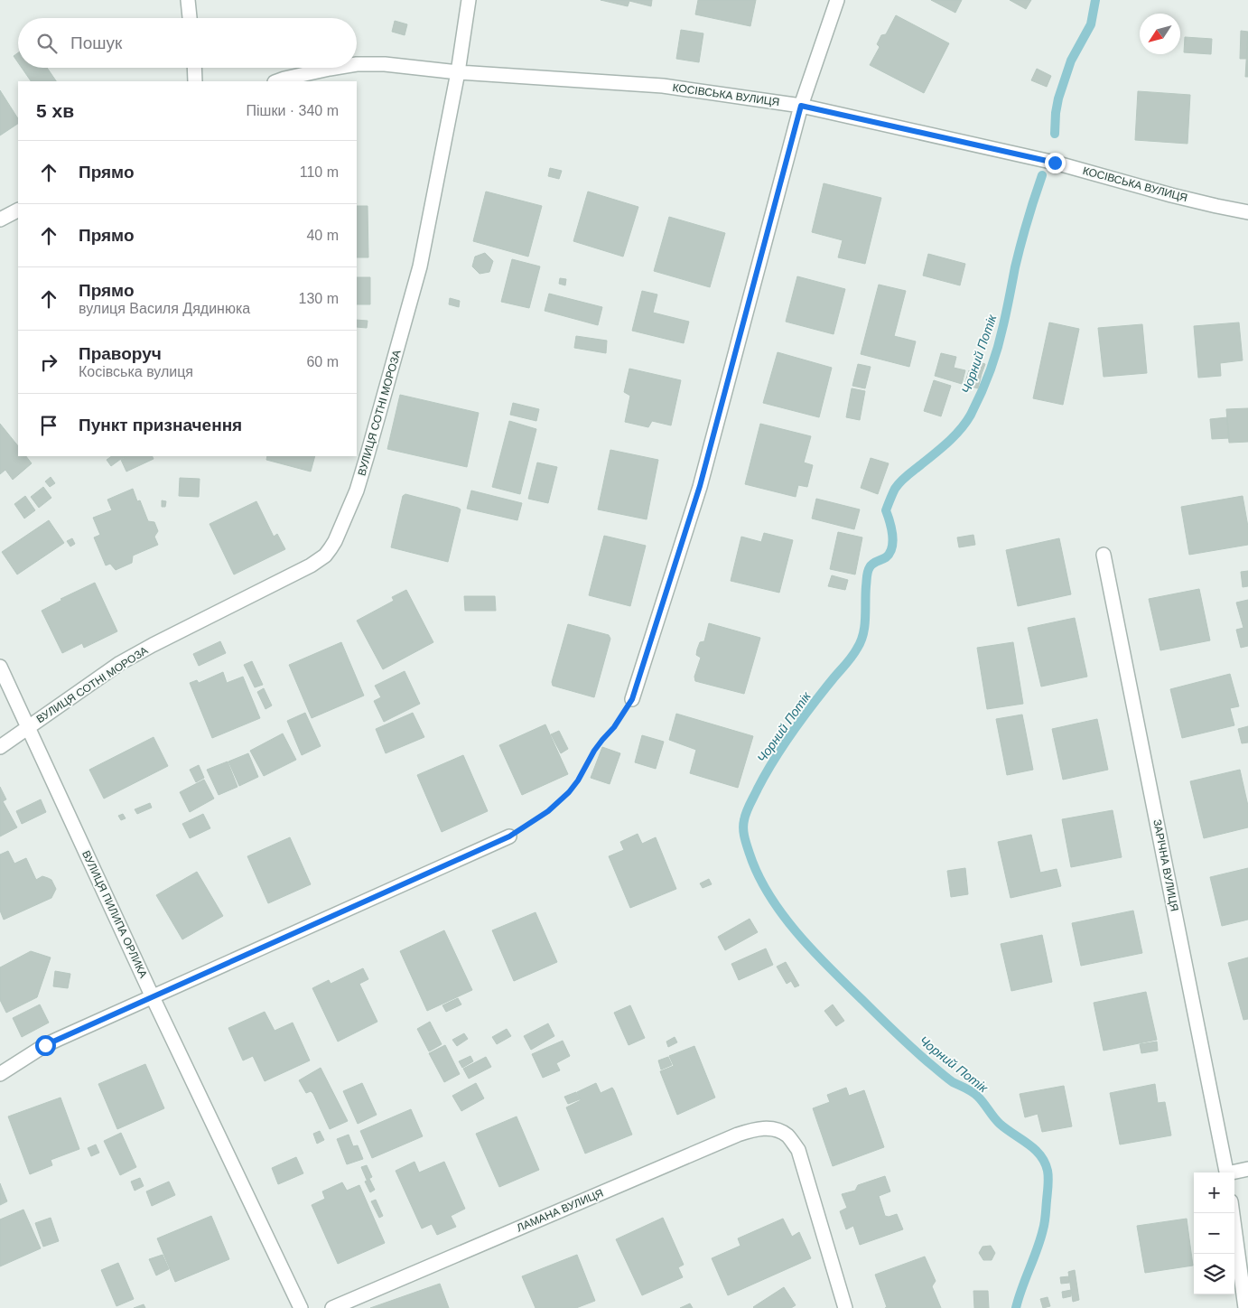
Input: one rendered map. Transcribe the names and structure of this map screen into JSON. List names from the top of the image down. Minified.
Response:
{"streets":{"street":["КОСІВСЬКА ВУЛИЦЯ","ВУЛИЦЯ СОТНІ МОРОЗА","ЗАРІЧНА ВУЛИЦЯ","ВУЛИЦЯ ПИЛИПА ОРЛИКА","ЛАМАНА ВУЛИЦЯ"]},"crossings":[["КОСІВСЬКА ВУЛИЦЯ","ВУЛИЦЯ СОТНІ МОРОЗА"],["ВУЛИЦЯ СОТНІ МОРОЗА","ВУЛИЦЯ ПИЛИПА ОРЛИКА"]],"water":["Чорний Потік"],"north":"bottom left","page":{"search":"Пошук","heading":["5 хв","Пішки · 340 m"],"list":[["Прямо","110 m"],["Прямо","40 m"],["Прямо","вулиця Василя Дядинюка","130 m"],["Праворуч","Косівська вулиця","60 m"],"Пункт призначення"],"map_buttons":["+","−"]}}
